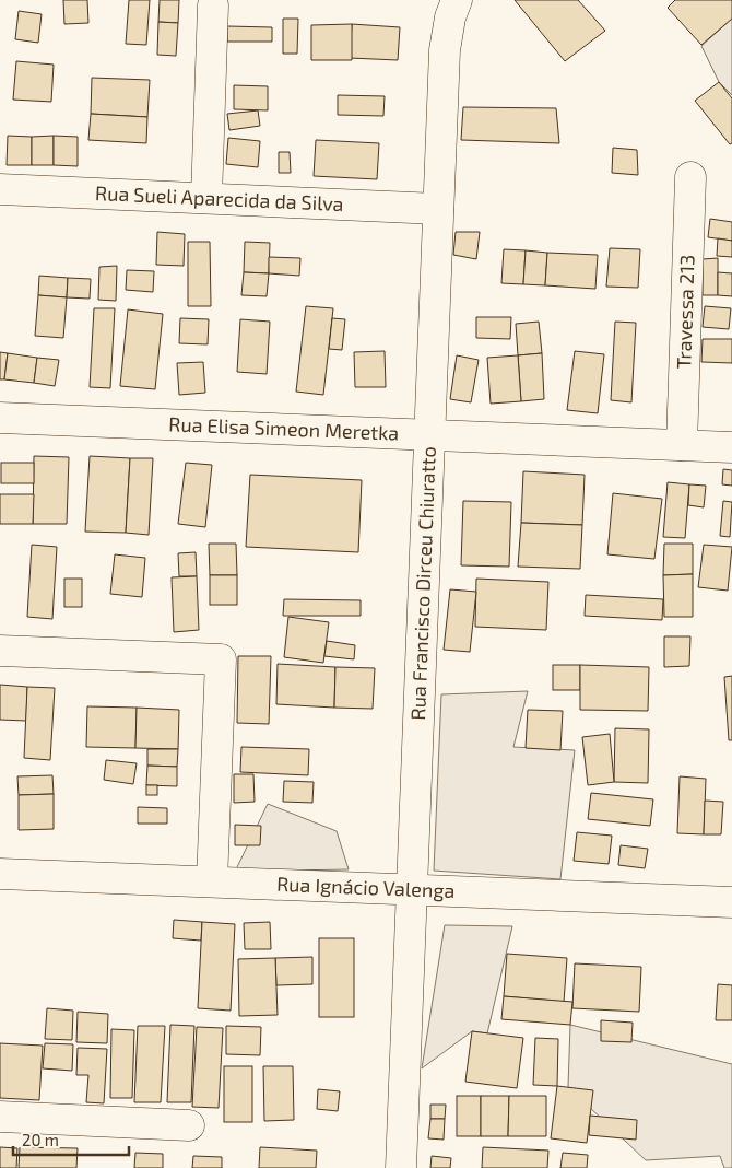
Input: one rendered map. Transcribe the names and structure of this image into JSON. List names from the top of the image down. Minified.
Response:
{"streets":{"street":["Rua Sueli Aparecida da Silva","Travessa 213","Rua Elisa Simeon Meretka","Rua Francisco Dirceu Chiuratto","Rua Ignácio Valenga"]},"crossings":[["Rua Sueli Aparecida da Silva","Rua Francisco Dirceu Chiuratto"],["Travessa 213","Rua Elisa Simeon Meretka"],["Rua Elisa Simeon Meretka","Rua Francisco Dirceu Chiuratto"],["Rua Francisco Dirceu Chiuratto","Rua Ignácio Valenga"]],"scale_bar":"20 m"}
